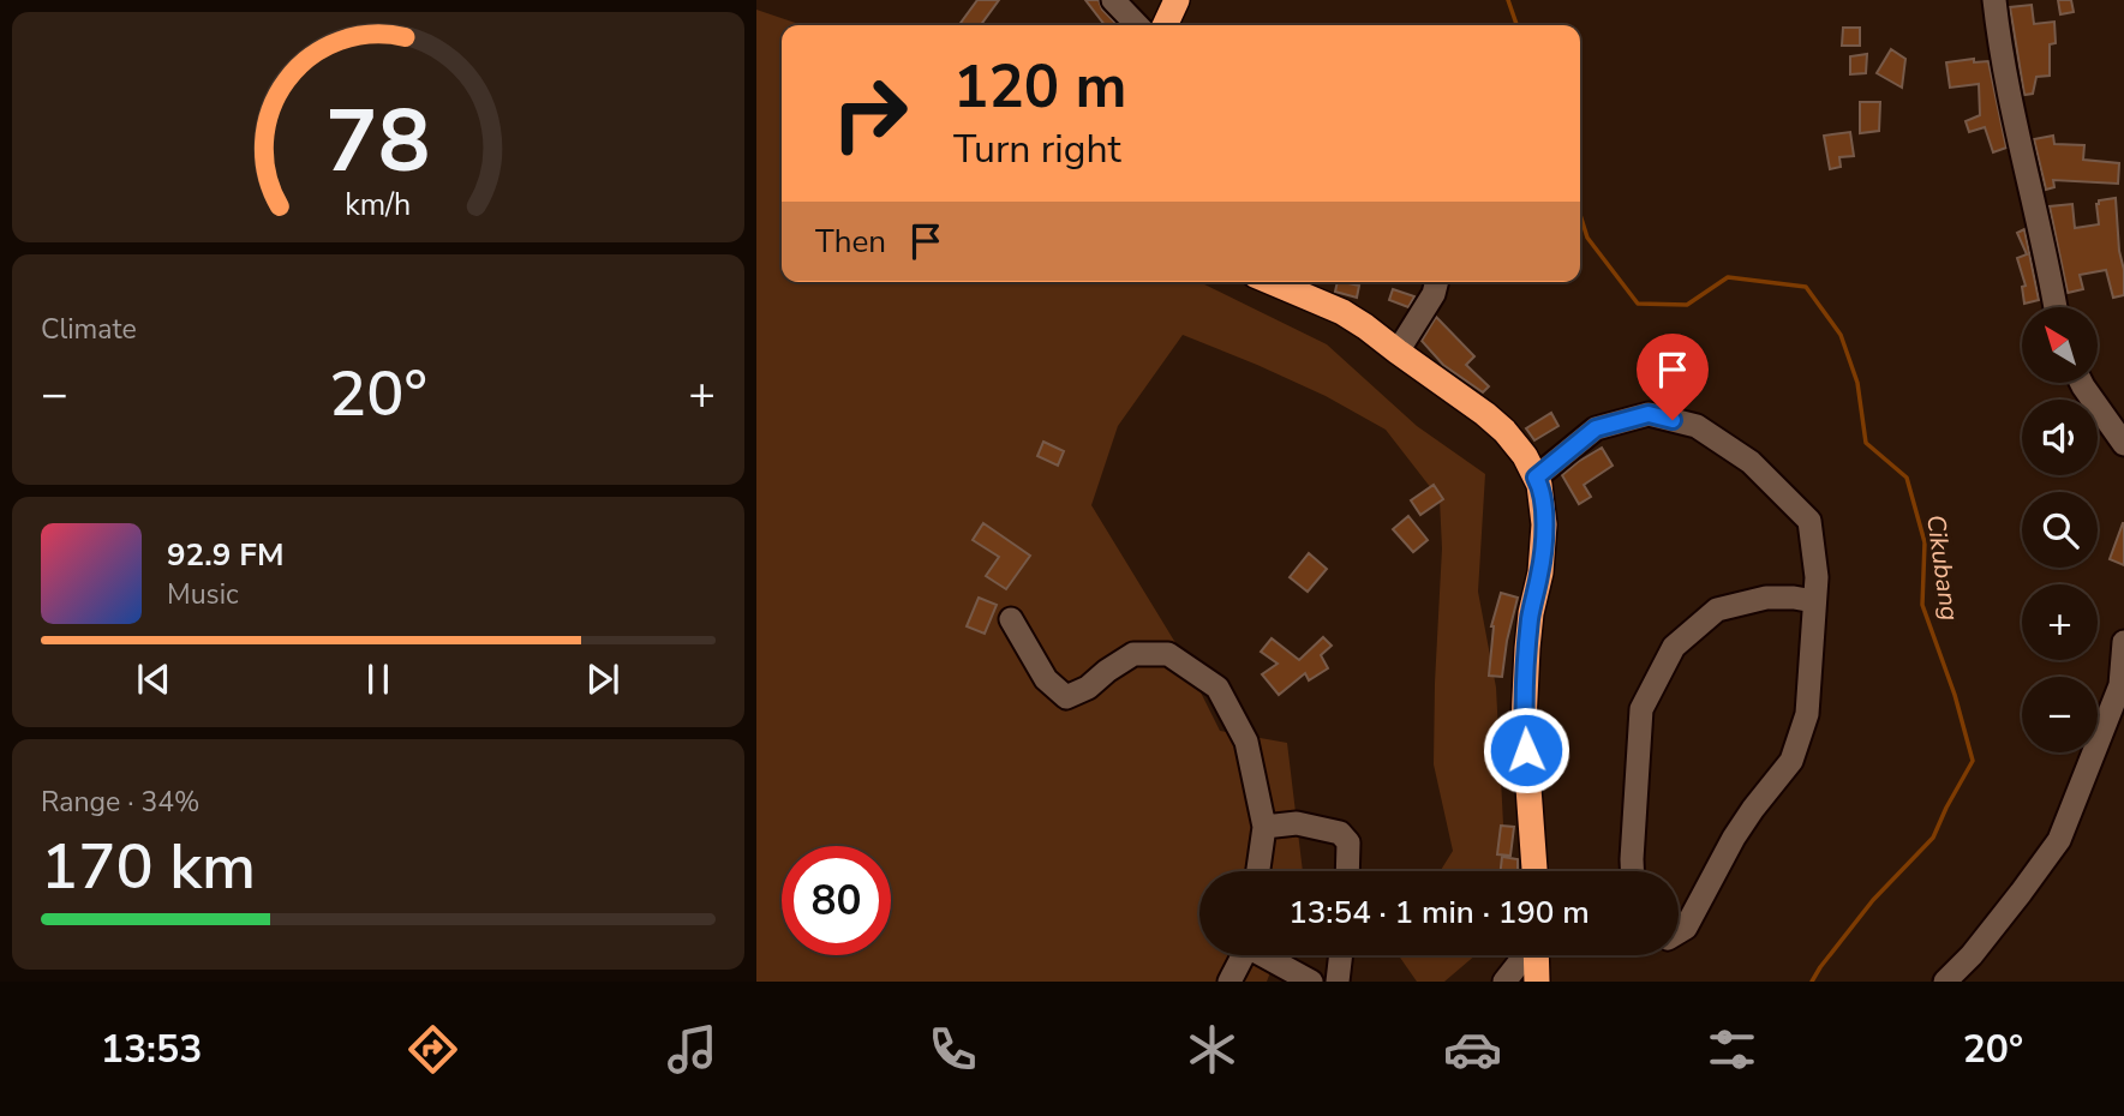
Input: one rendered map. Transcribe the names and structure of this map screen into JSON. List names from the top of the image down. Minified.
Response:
{"water":["Cikubang"],"north":"top left","page":{"turn":["120 m","Turn right"],"then":"Then","tile":["Climate",["Range · 34%","170 km"]],"map_buttons":["+","−"],"heat":["−","20°","+"],"song":["92.9 FM","Music"],"limit":"80","trip":"13:54 · 1 min · 190 m","tabs":["13:53","20°"],"gauge":["78","km/h"]}}
